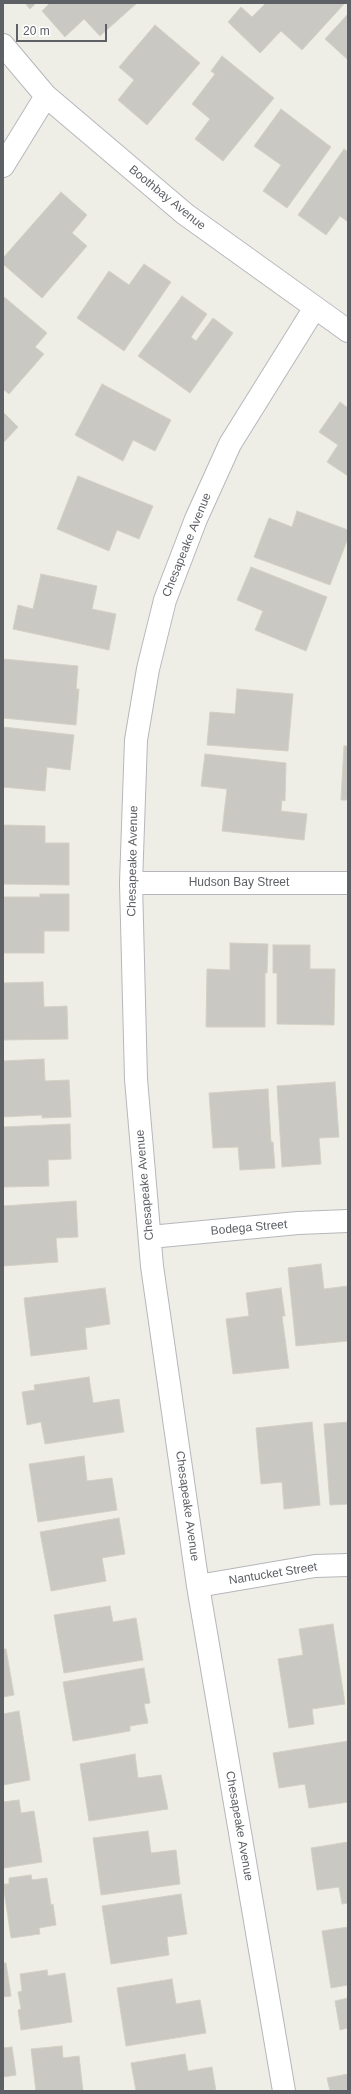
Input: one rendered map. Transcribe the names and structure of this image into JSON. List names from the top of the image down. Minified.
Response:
{"streets":{"street":["Boothbay Avenue","Chesapeake Avenue","Hudson Bay Street","Bodega Street","Nantucket Street"]},"crossings":[["Boothbay Avenue","Chesapeake Avenue"],["Chesapeake Avenue","Hudson Bay Street"],["Chesapeake Avenue","Bodega Street"],["Chesapeake Avenue","Nantucket Street"]],"scale_bar":"20 m"}
